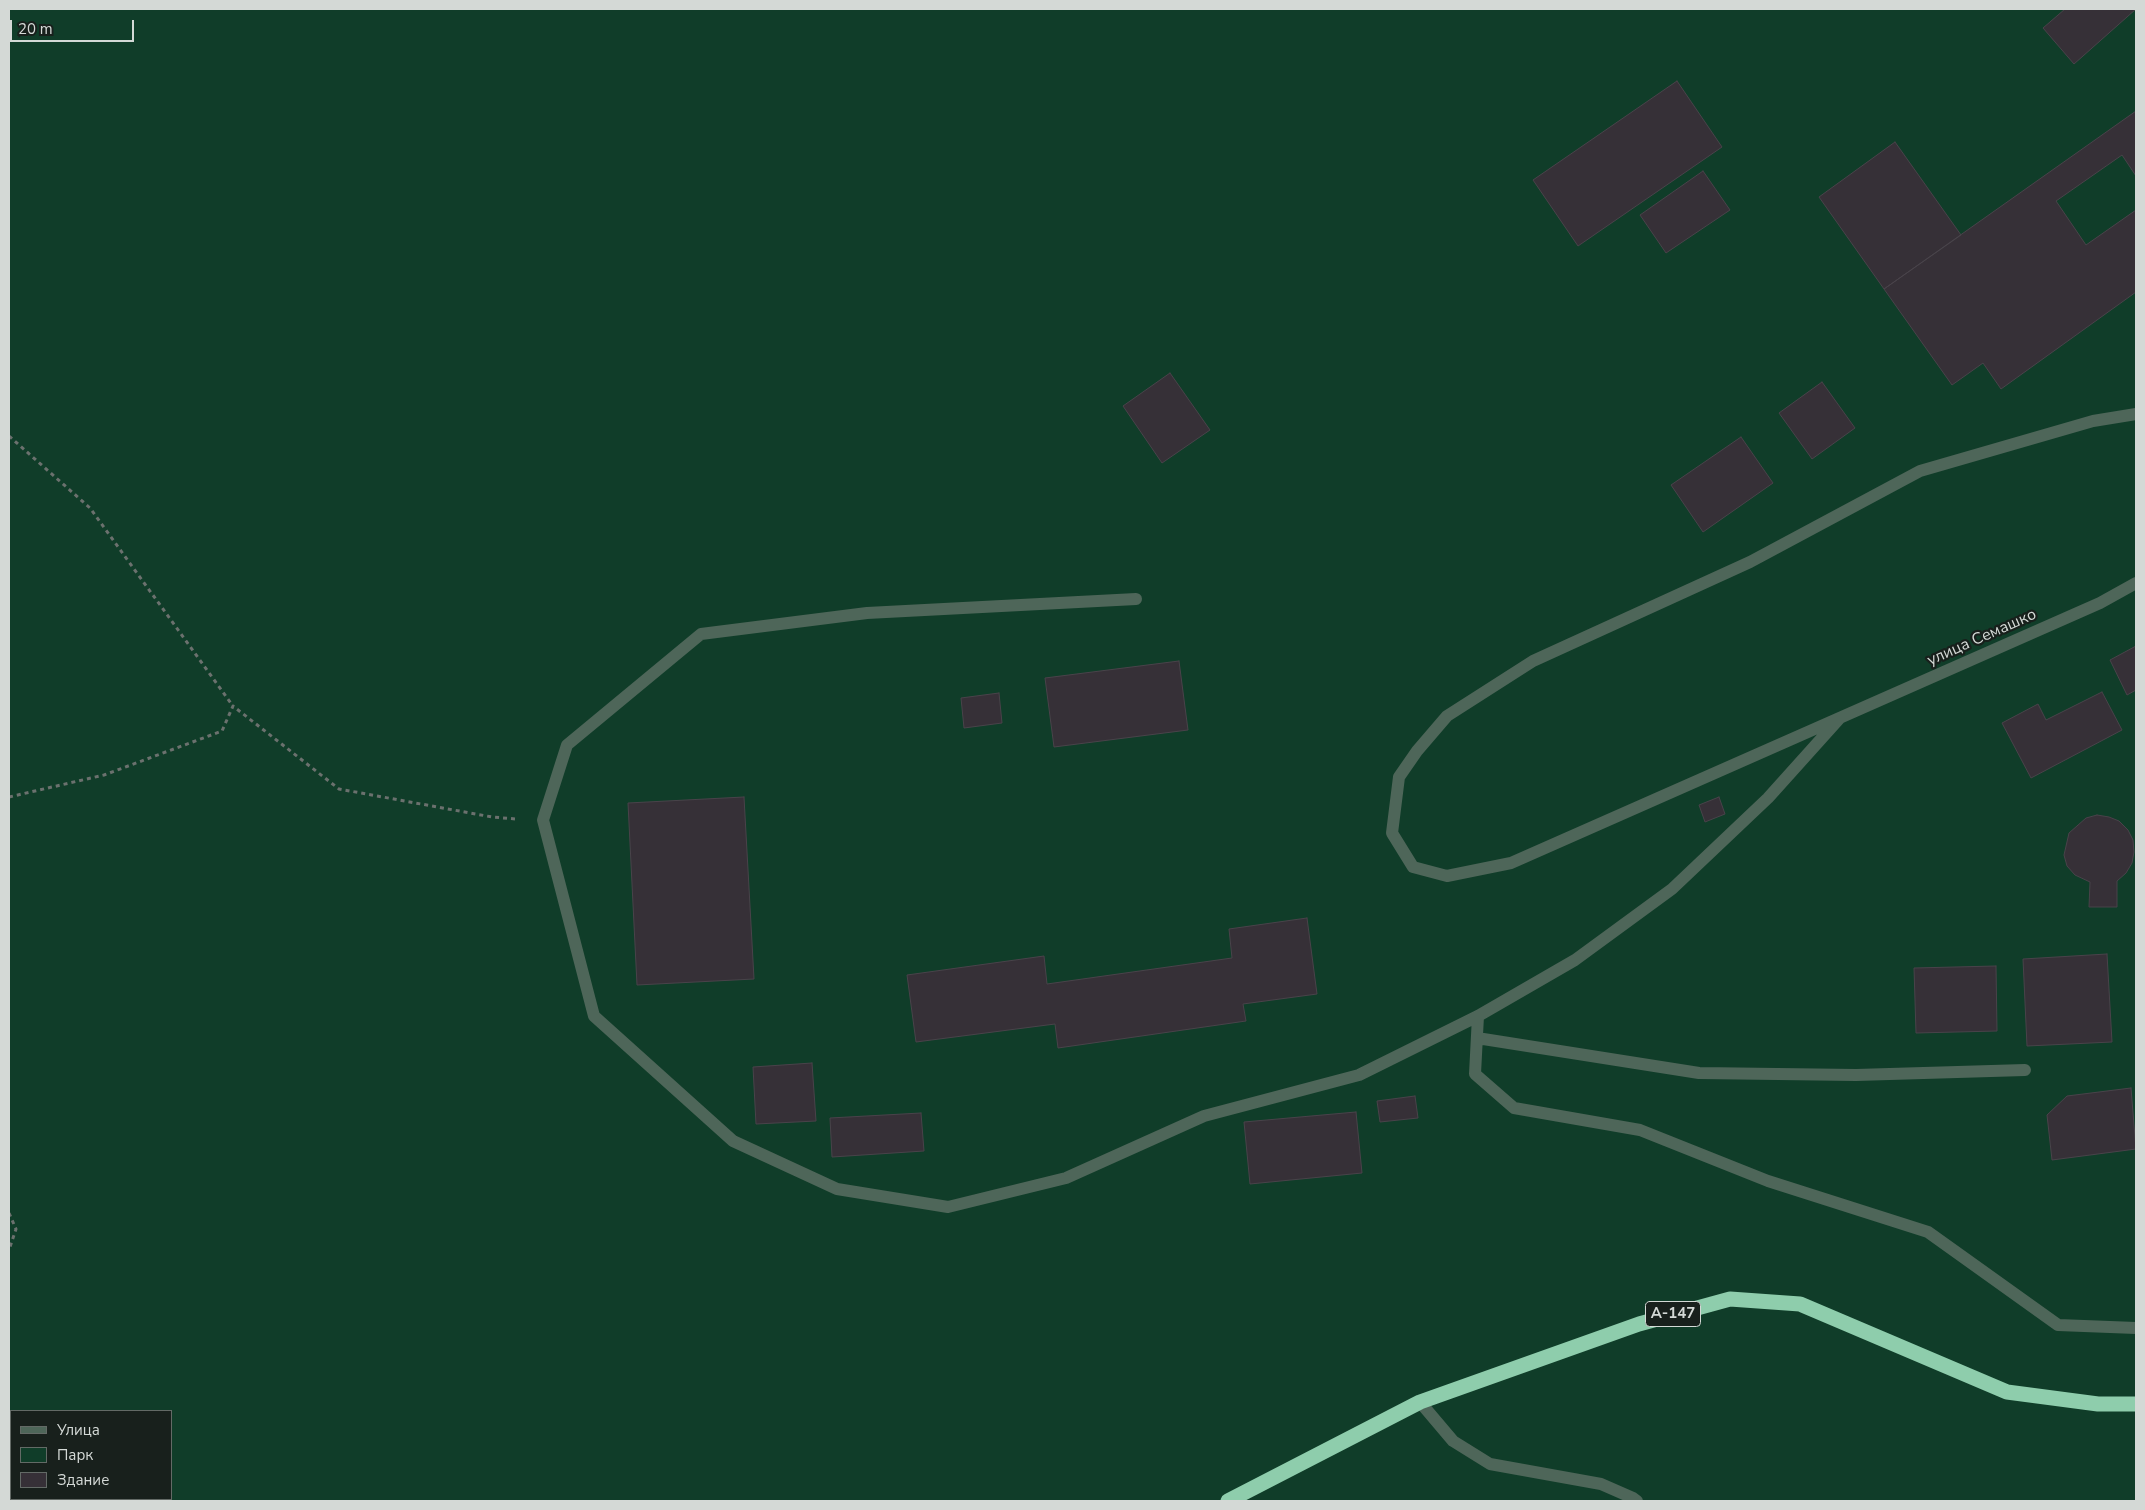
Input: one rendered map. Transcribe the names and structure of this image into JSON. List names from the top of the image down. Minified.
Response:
{"streets":{"highway":["А-147"],"street":["улица Семашко"]},"legend":["Улица","Парк","Здание"],"scale_bar":"20 m"}
